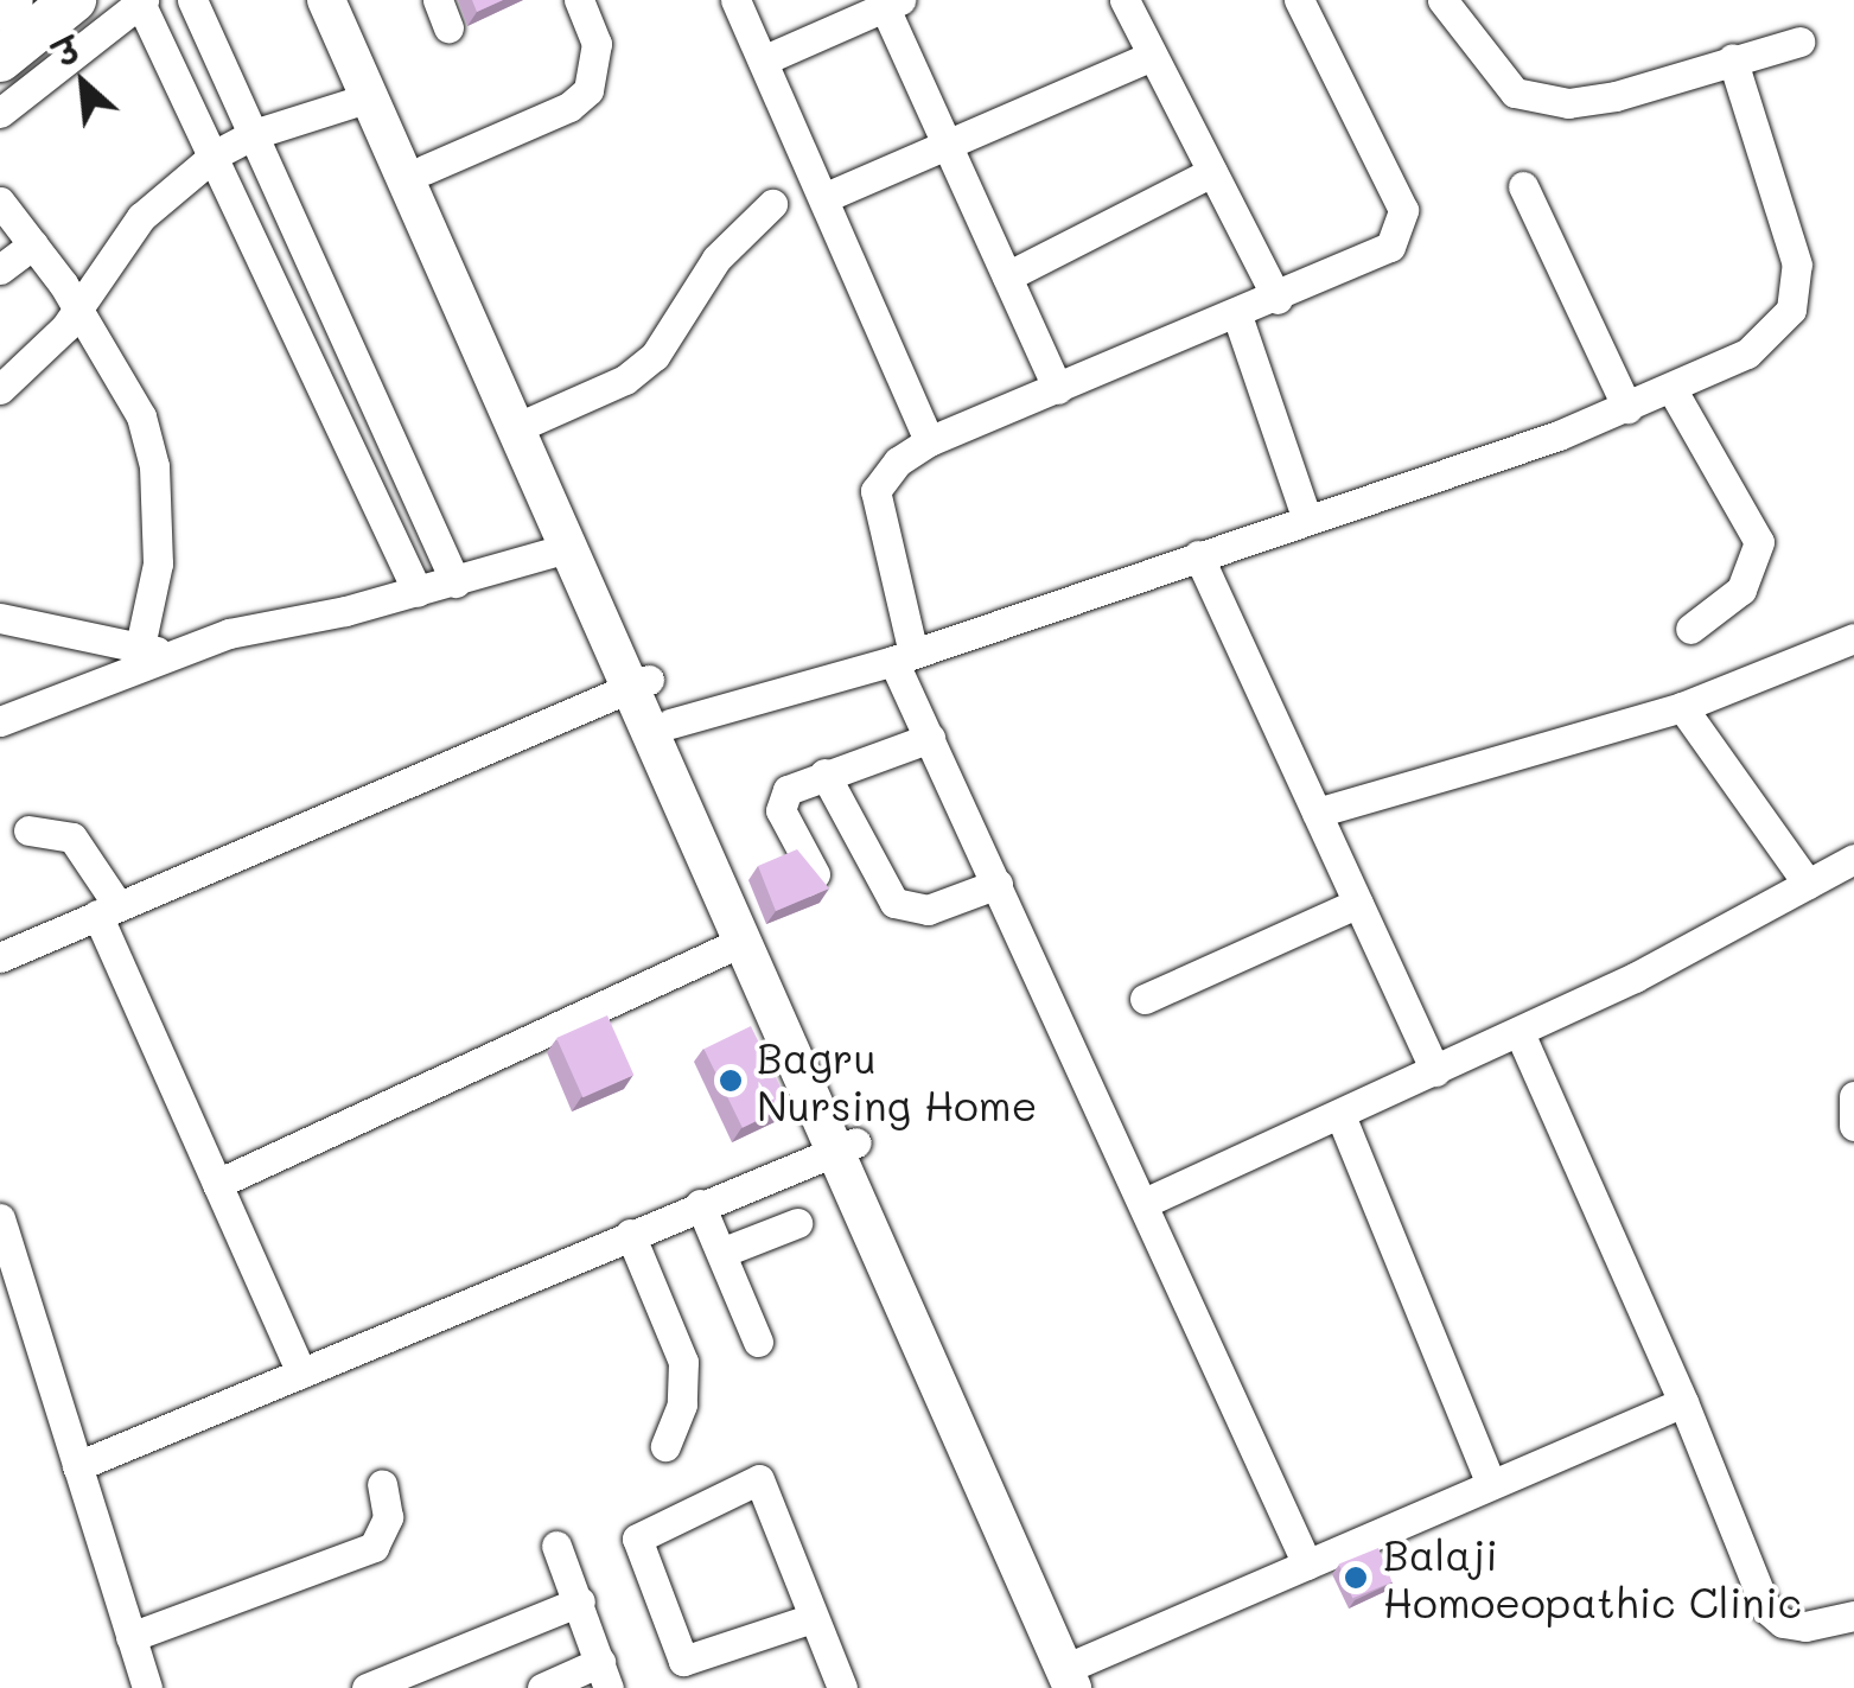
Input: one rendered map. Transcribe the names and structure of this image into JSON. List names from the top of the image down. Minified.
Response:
{"places":["Bagru Nursing Home","Balaji Homoeopathic Clinic"],"north":"top left"}
